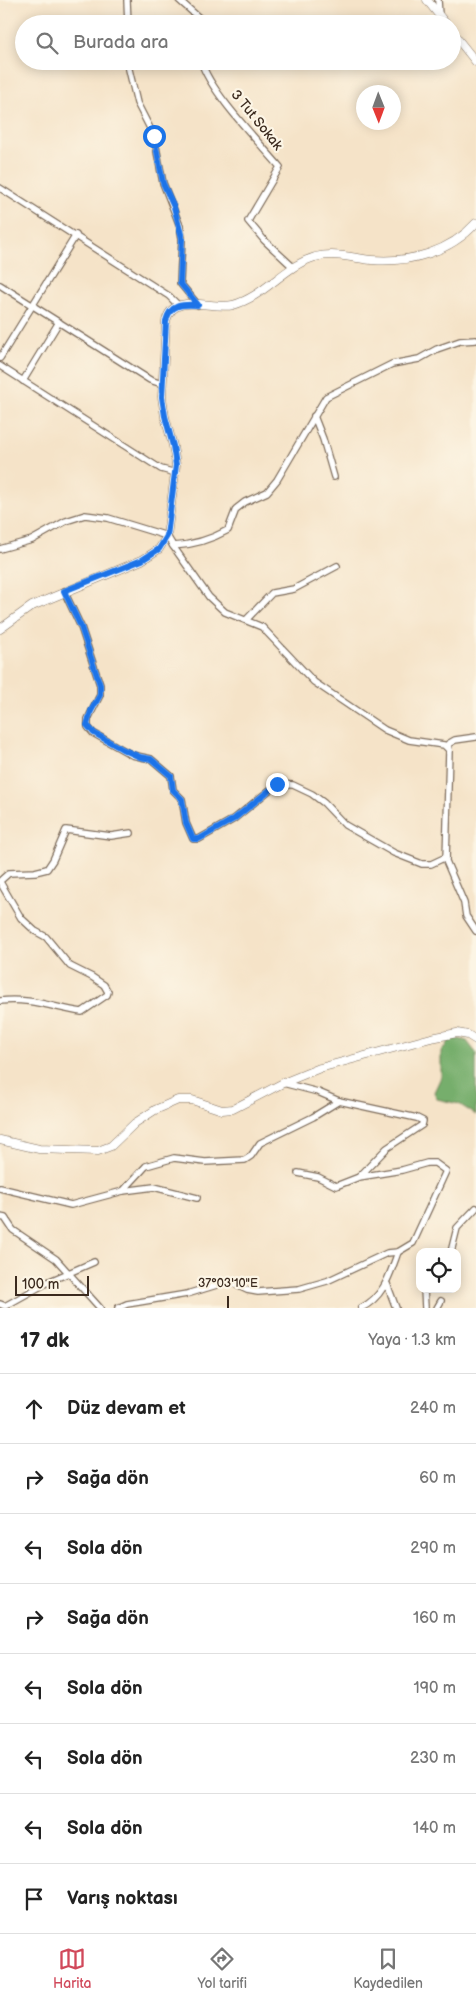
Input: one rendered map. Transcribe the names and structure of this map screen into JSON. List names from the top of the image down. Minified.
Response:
{"streets":{"street":["3 Tut Sokak"]},"scale_bar":"100 m","north":"bottom","page":{"search":"Burada ara","scale":"100 m","heading":["17 dk","Yaya · 1.3 km"],"list":[["Düz devam et","240 m"],["Sağa dön","60 m"],["Sola dön","290 m"],["Sağa dön","160 m"],["Sola dön","190 m"],["Sola dön","230 m"],["Sola dön","140 m"],"Varış noktası"],"nav":["Harita","Yol tarifi","Kaydedilen"]},"coordinates":["37°03'10\"E"]}
